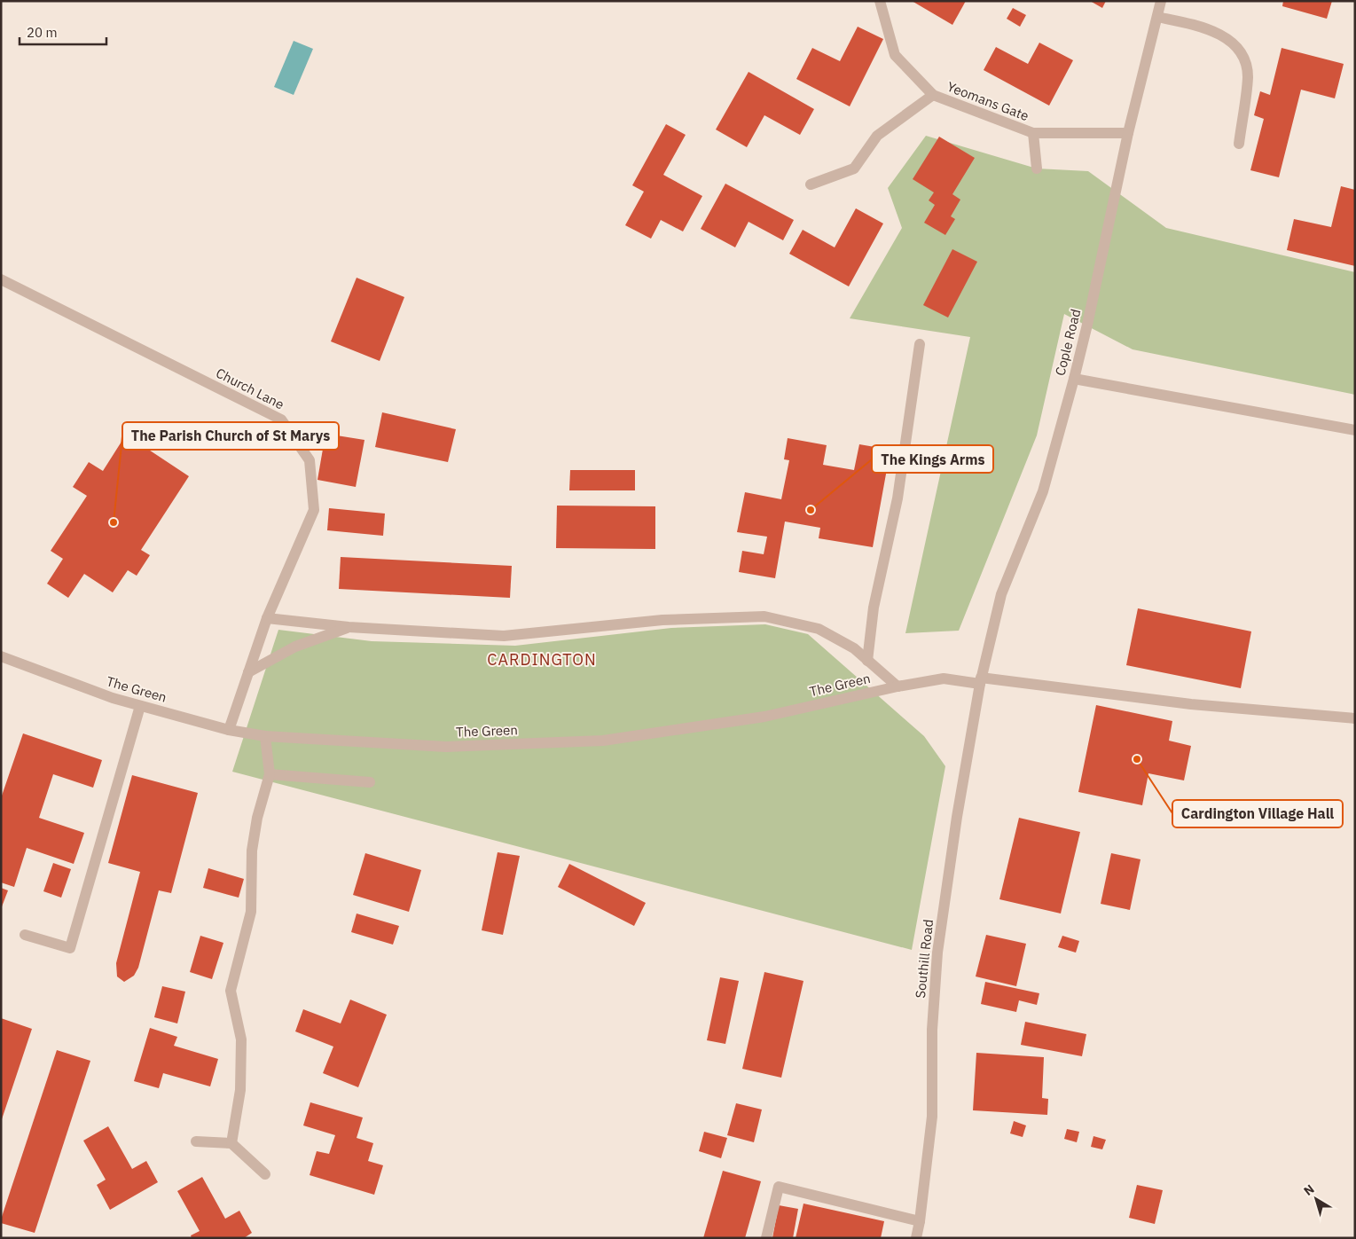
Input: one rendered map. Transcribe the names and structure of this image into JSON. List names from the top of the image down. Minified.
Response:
{"streets":{"street":["Yeomans Gate","Cople Road","Church Lane","The Green","Southill Road"]},"crossings":[["Yeomans Gate","Cople Road"],["Cople Road","The Green"],["Cople Road","Southill Road"],["Church Lane","The Green"],["The Green","Southill Road"]],"districts":["CARDINGTON"],"places":["The Kings Arms","The Parish Church of St Marys","Cardington Village Hall"],"scale_bar":"20 m","north":"top left"}
